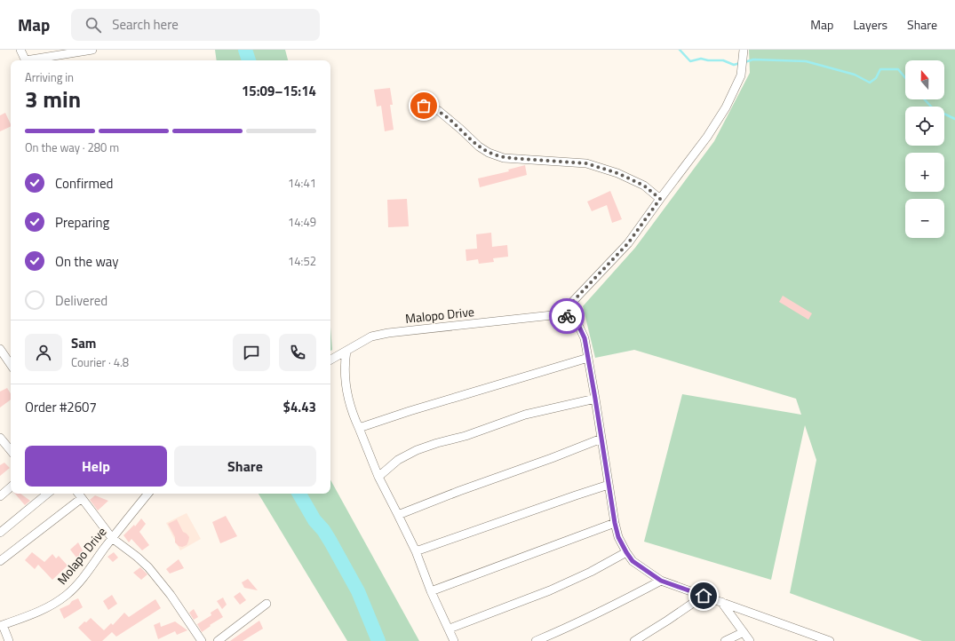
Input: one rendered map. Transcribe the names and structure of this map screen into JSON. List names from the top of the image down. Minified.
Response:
{"streets":{"street":["Malopo Drive","Molapo Drive"]},"north":"top","page":{"header":"Map","search":"Search here","nav":["Map","Layers","Share"],"map_buttons":["+","−"],"heading":["3 min","Arriving in","15:09–15:14"],"panel":["Sam","Courier · 4.8","Order #2607","$4.43"],"bar":"On the way · 280 m","list":[["Confirmed","14:41"],["Preparing","14:49"],["On the way","14:52"],"Delivered"],"buttons":["Help","Share"]}}
